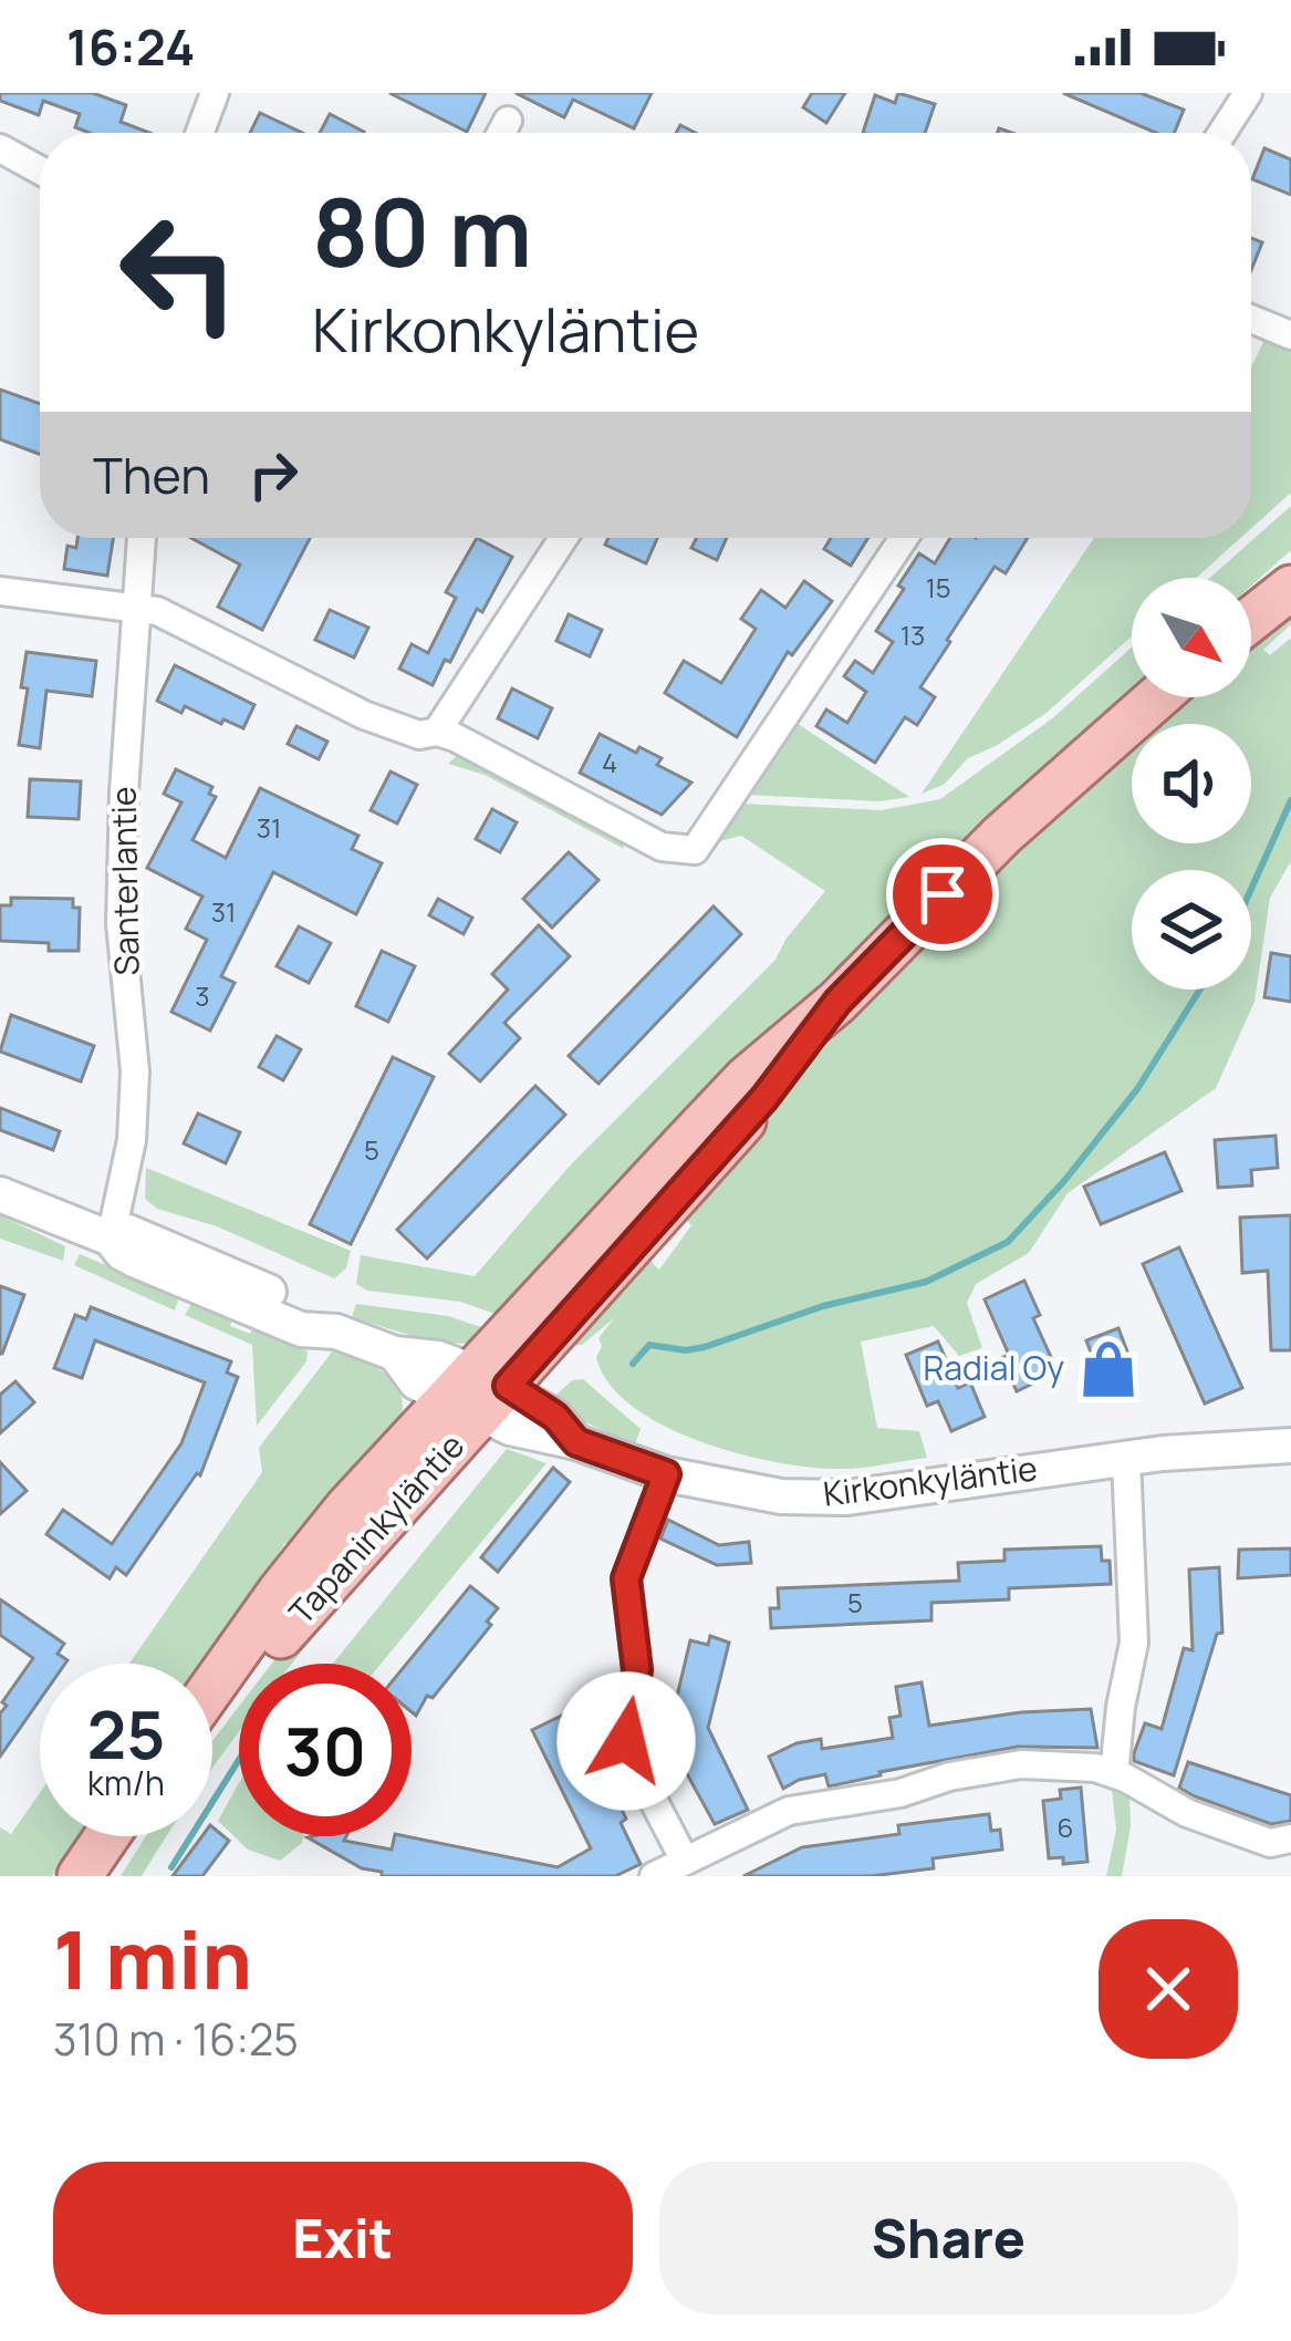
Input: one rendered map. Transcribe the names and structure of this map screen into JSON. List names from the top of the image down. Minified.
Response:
{"streets":{"main road":["Tapaninkyläntie"],"street":["Santerlantie","Kirkonkyläntie"]},"crossings":[["Santerlantie","Kirkonkyläntie"],["Kirkonkyläntie","Tapaninkyläntie"]],"places":{"shop":["Radial Oy"]},"house_numbers":["15","13","4","31","31","3","5","5","6"],"north":"bottom right","page":{"status":"16:24","turn":["80 m","Kirkonkyläntie"],"then":"Then","speed":"25 km/h","limit":"30","heading":["1 min","310 m · 16:25"],"buttons":["Exit","Share"]}}
